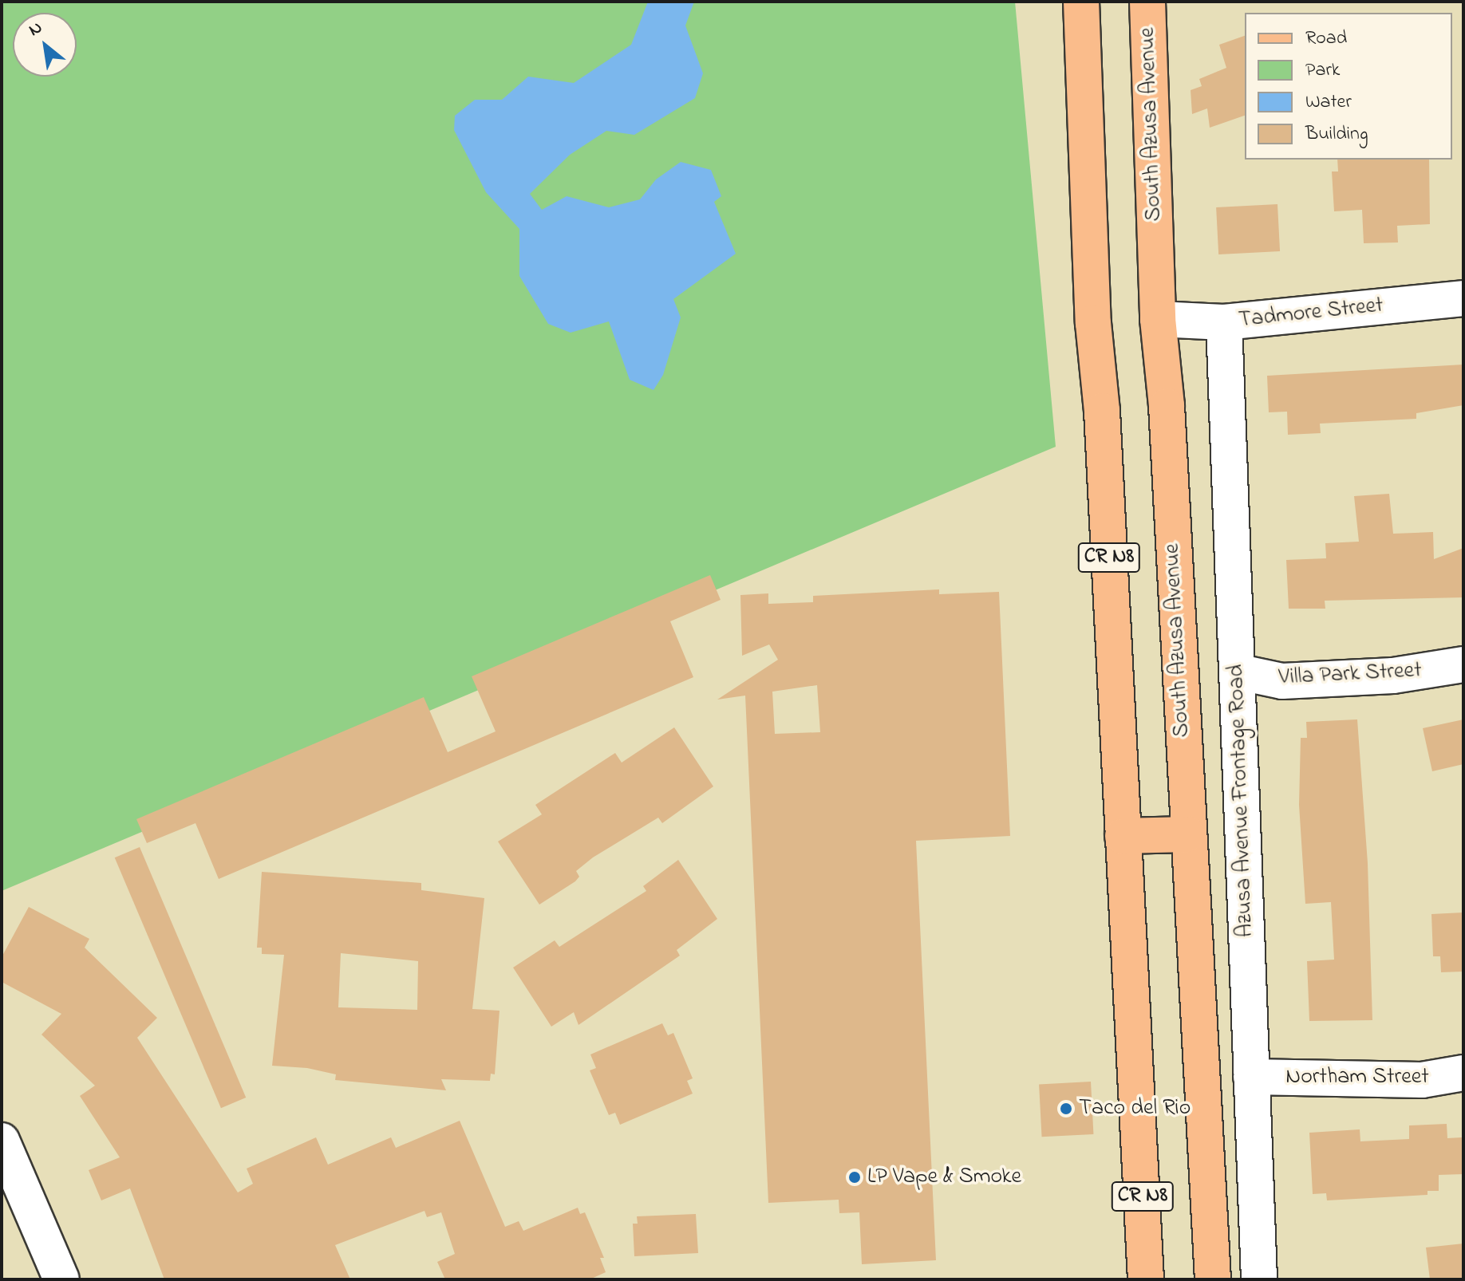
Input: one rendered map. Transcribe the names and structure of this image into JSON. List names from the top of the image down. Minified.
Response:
{"streets":{"main road":["South Azusa Avenue","CR N8"],"street":["Tadmore Street","Villa Park Street","Azusa Avenue Frontage Road","Northam Street"]},"crossings":[["South Azusa Avenue","Tadmore Street"],["Tadmore Street","Azusa Avenue Frontage Road"],["Villa Park Street","Azusa Avenue Frontage Road"],["Azusa Avenue Frontage Road","Northam Street"]],"places":["Taco del Rio","LP Vape & Smoke"],"legend":["Road","Park","Water","Building"],"north":"top left"}
